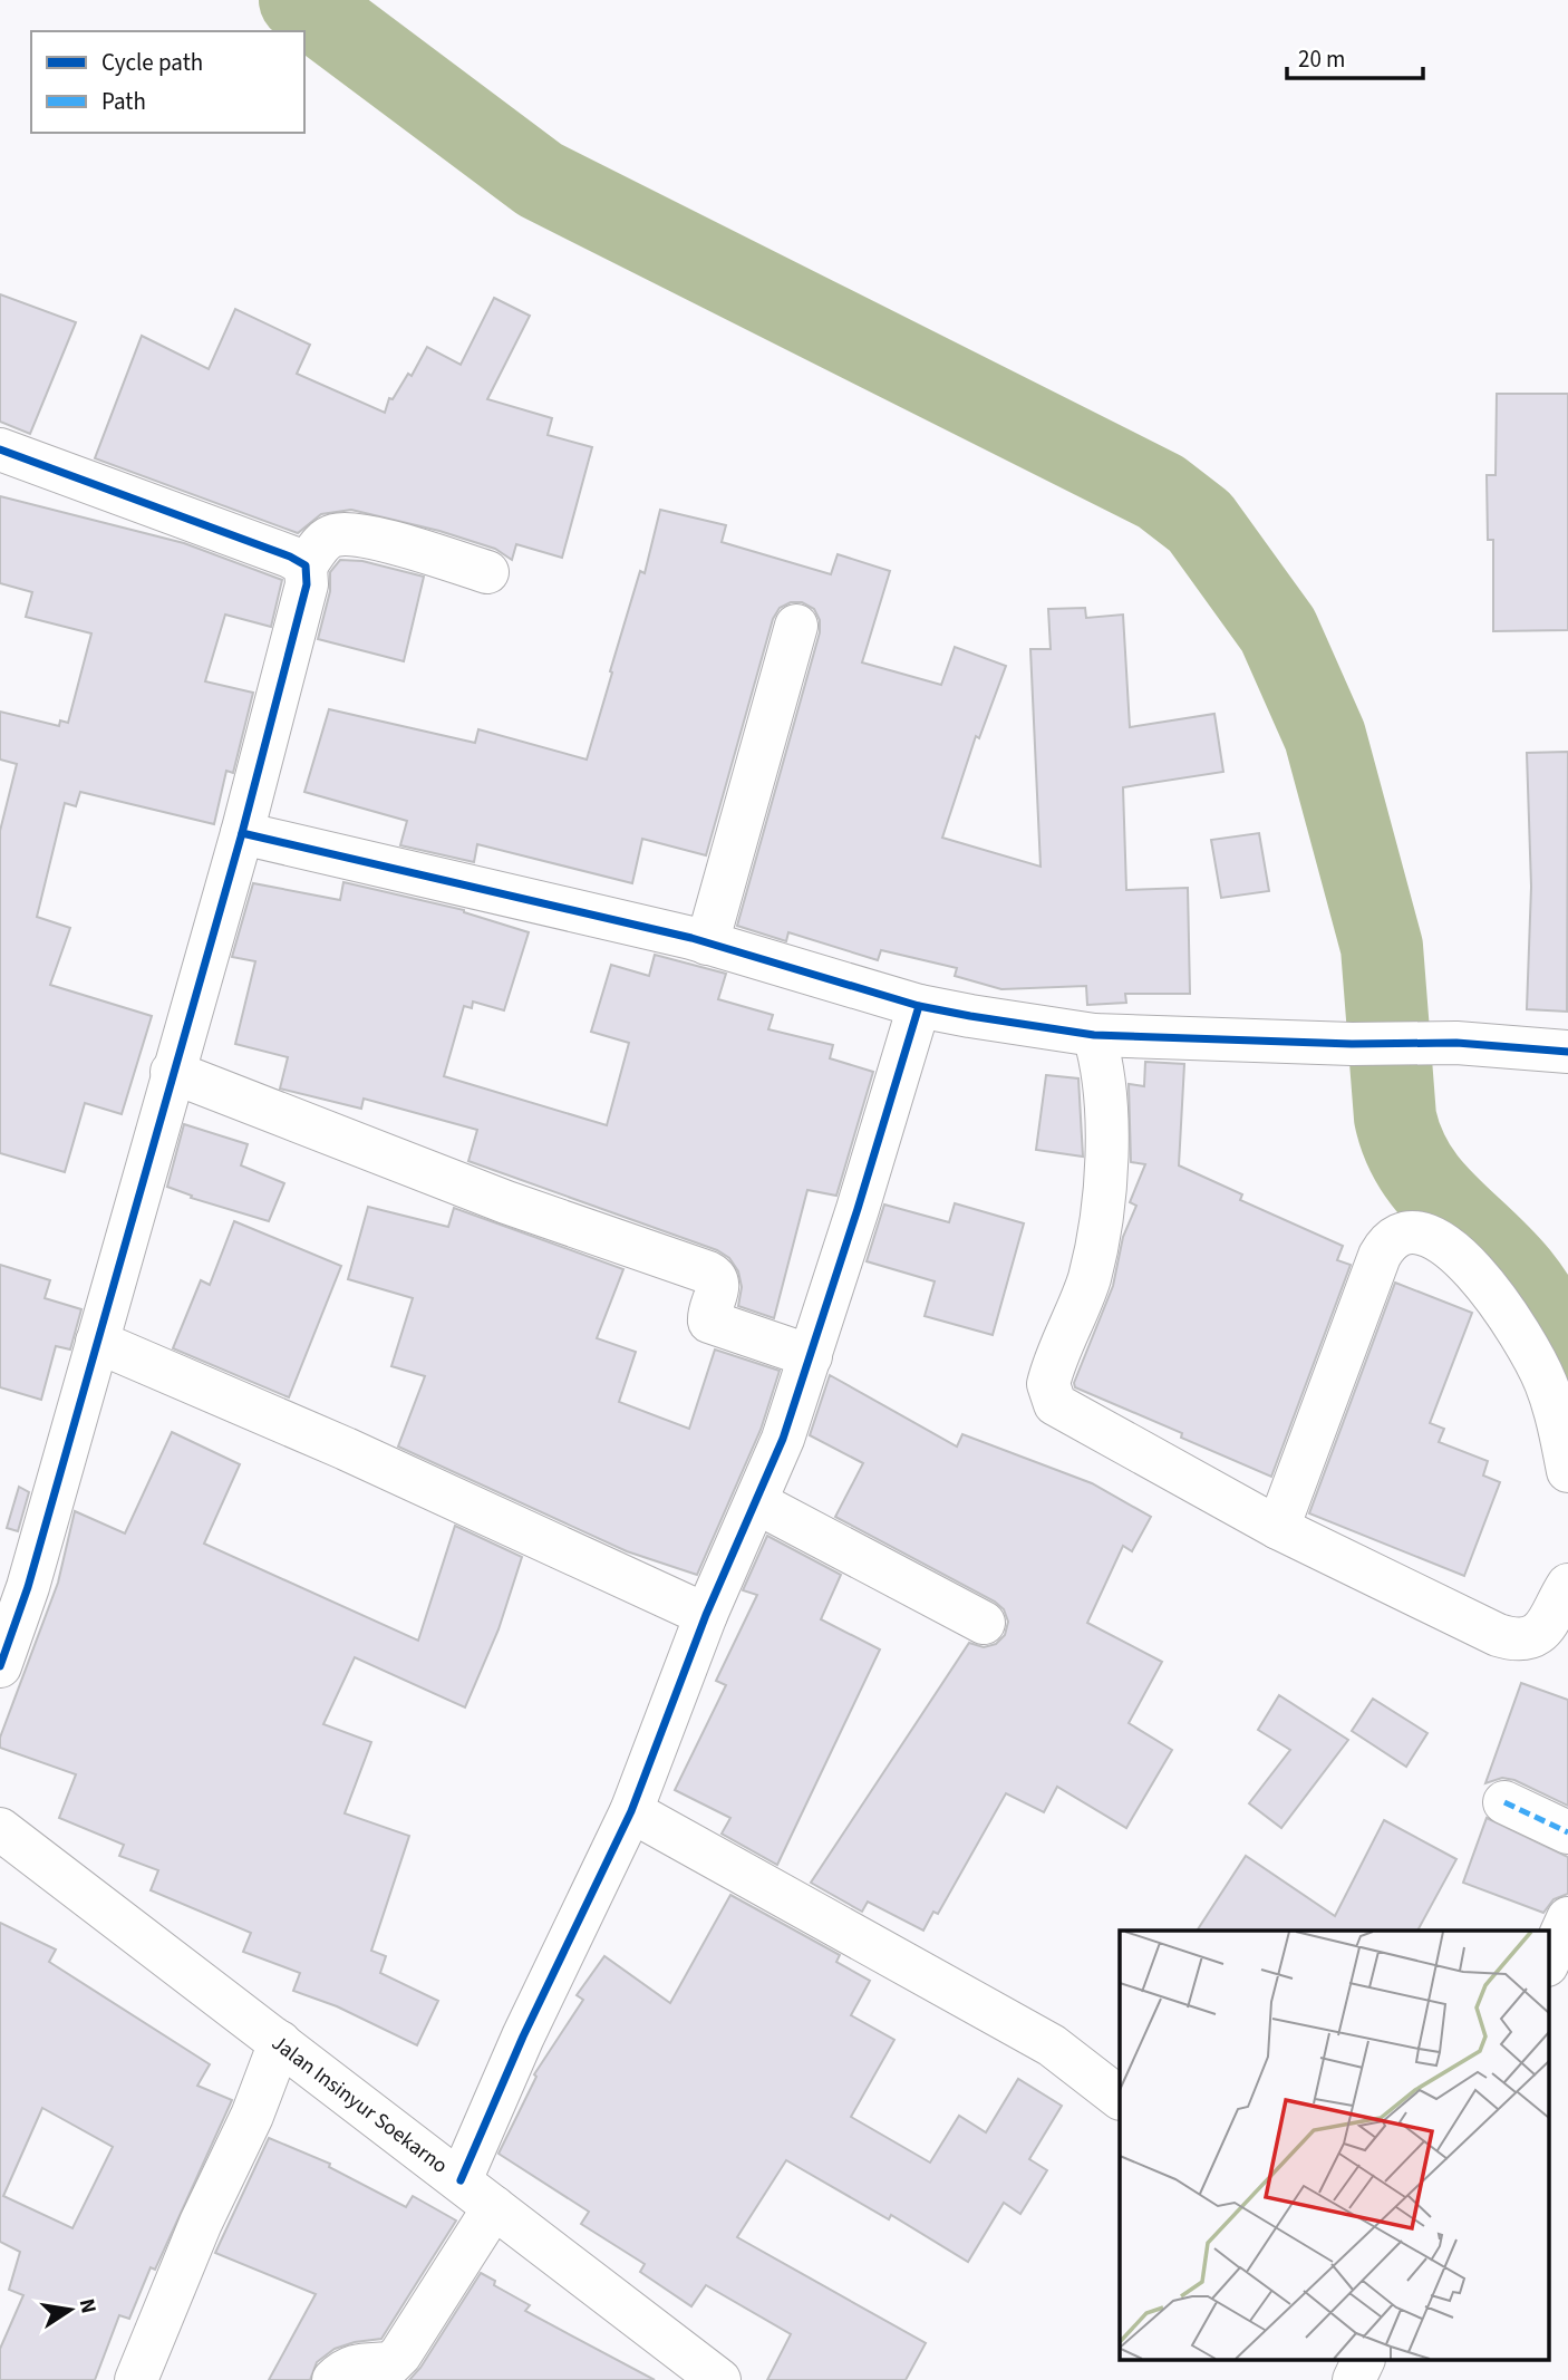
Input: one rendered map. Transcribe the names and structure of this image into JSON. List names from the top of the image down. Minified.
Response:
{"streets":{"street":["Jalan Insinyur Soekarno"]},"legend":["Cycle path","Path"],"scale_bar":"20 m","north":"right"}
